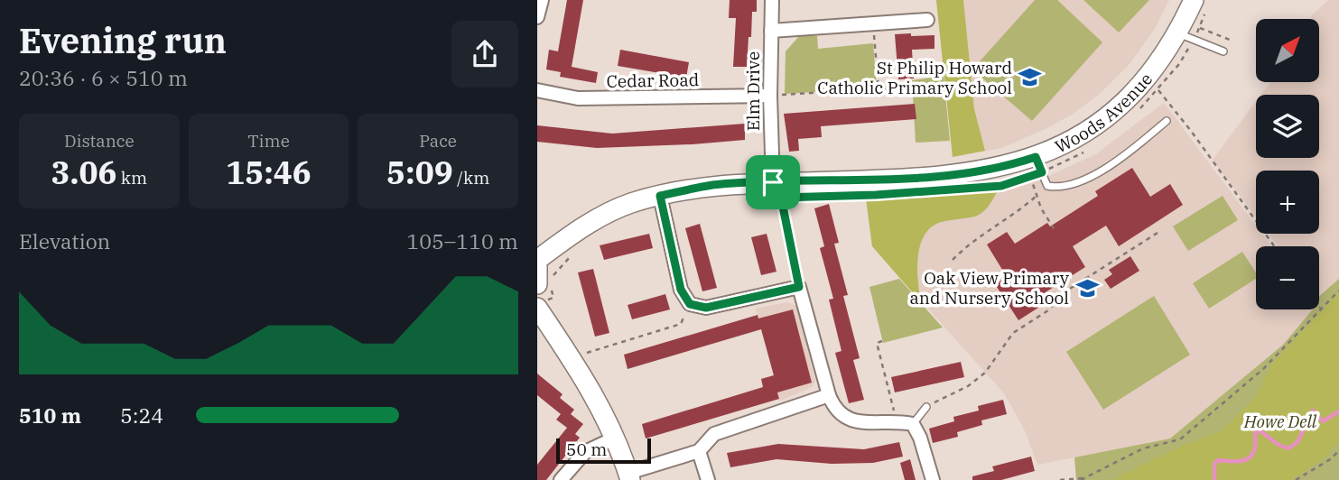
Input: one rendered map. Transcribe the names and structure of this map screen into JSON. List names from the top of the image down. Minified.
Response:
{"streets":{"street":["Cedar Road","Elm Drive","Woods Avenue"]},"crossings":[["Cedar Road","Elm Drive"],["Elm Drive","Woods Avenue"]],"parks":["Howe Dell"],"places":{"school or university":["St Philip Howard Catholic Primary School","Oak View Primary and Nursery School"]},"scale_bar":"50 m","north":"top right","page":{"heading":["Evening run","20:36 · 6 × 510 m"],"map_buttons":["+","−"],"stats":[["Distance","3.06 km"],["Time","15:46"],["Pace","5:09 /km"]],"chart":["Elevation","105–110 m"],"list":[{"name":"510 m","note":"5:24"}],"scale":"50 m"}}
